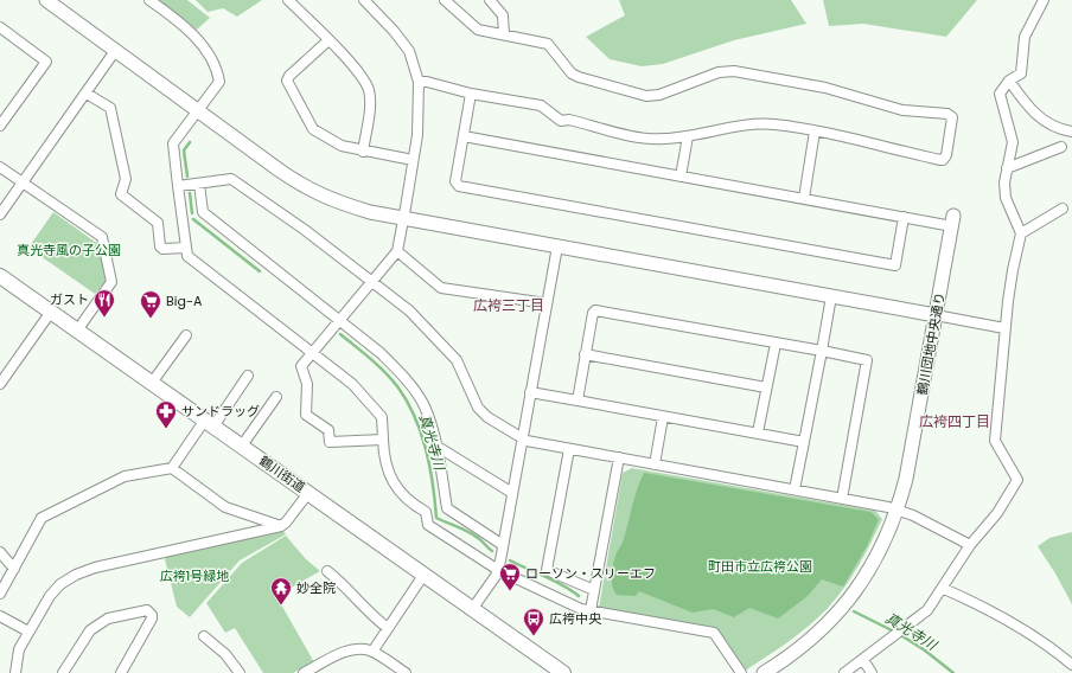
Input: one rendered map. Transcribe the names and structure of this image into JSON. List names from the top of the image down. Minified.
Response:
{"streets":{"main road":["鶴川街道"],"street":["鶴川団地中央通り"]},"districts":["広袴三丁目","広袴四丁目"],"water":["真光寺川"],"parks":["真光寺風の子公園","町田市立広袴公園","広袴1号緑地"],"places":{"restaurant":["ガスト"],"supermarket":["Big-A","ローソン・スリーエフ"],"pharmacy":["サンドラッグ"],"temple":["妙全院"],"bus stop":["広袴中央"]}}
